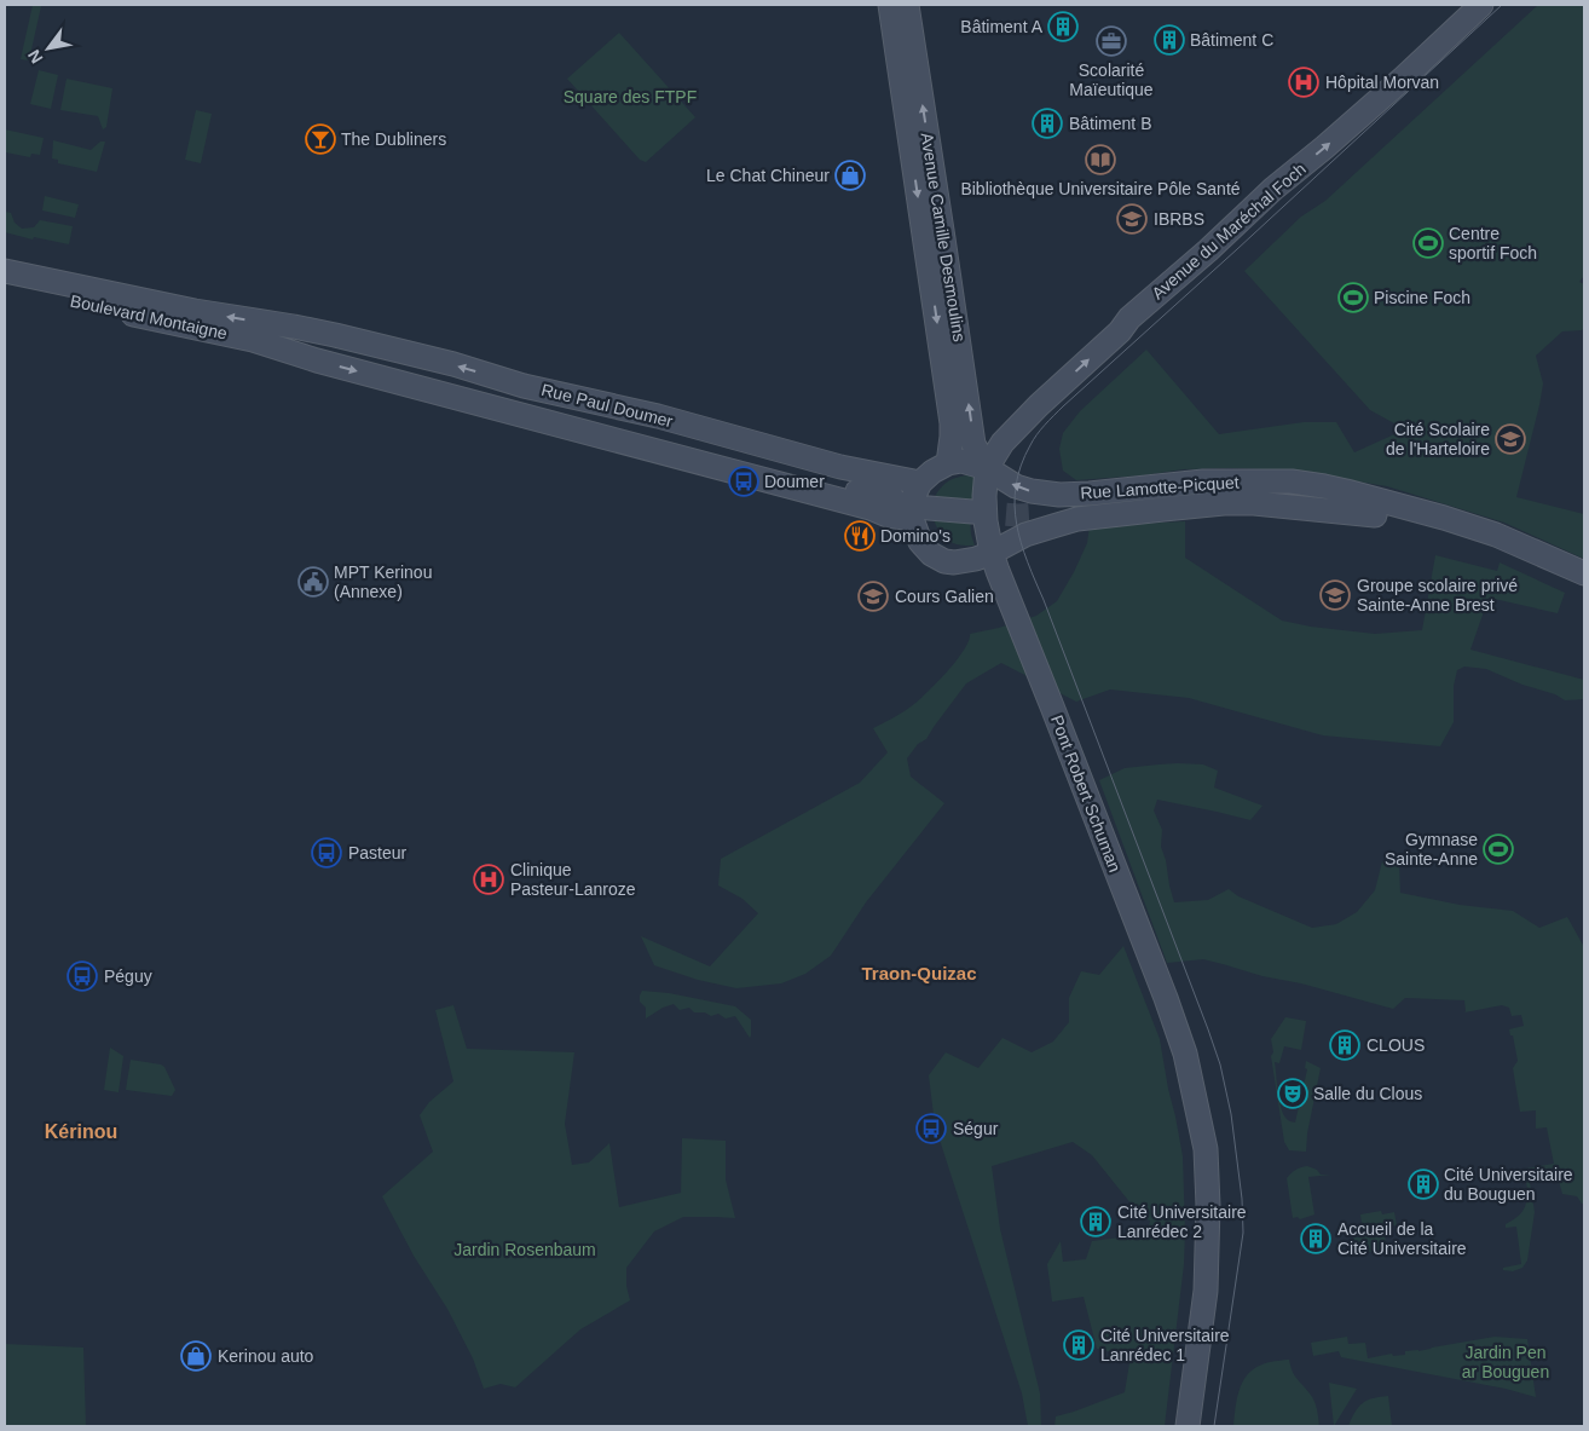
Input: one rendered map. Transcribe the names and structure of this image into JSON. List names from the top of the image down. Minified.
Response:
{"streets":{"main road":["Avenue du Maréchal Foch","Avenue Camille Desmoulins","Boulevard Montaigne","Rue Paul Doumer","Rue Lamotte-Picquet","Pont Robert Schuman"]},"crossings":[["Avenue du Maréchal Foch","Avenue Camille Desmoulins"],["Avenue du Maréchal Foch","Rue Lamotte-Picquet"],["Avenue du Maréchal Foch","Pont Robert Schuman"],["Avenue Camille Desmoulins","Rue Lamotte-Picquet"],["Avenue Camille Desmoulins","Pont Robert Schuman"],["Boulevard Montaigne","Rue Paul Doumer"],["Rue Lamotte-Picquet","Pont Robert Schuman"]],"one_way":["Avenue du Maréchal Foch","Rue Paul Doumer"],"districts":["Traon-Quizac","Kérinou"],"parks":["Square des FTPF","Jardin Rosenbaum","Jardin Pen ar Bouguen"],"places":{"building":["Bâtiment A","Bâtiment C","Bâtiment B","CLOUS","Cité Universitaire du Bouguen","Cité Universitaire Lanrédec 2","Accueil de la Cité Universitaire","Cité Universitaire Lanrédec 1"],"office":["Scolarité Maïeutique"],"hospital":["Hôpital Morvan","Clinique Pasteur-Lanroze"],"bar":["The Dubliners"],"library":["Bibliothèque Universitaire Pôle Santé"],"shop":["Le Chat Chineur","Kerinou auto"],"school or university":["IBRBS","Cité Scolaire de l'Harteloire","Groupe scolaire privé Sainte-Anne Brest","Cours Galien"],"sports":["Centre sportif Foch","Piscine Foch","Gymnase Sainte-Anne"],"bus stop":["Doumer","Pasteur","Péguy","Ségur"],"restaurant":["Domino's"],"public building":["MPT Kerinou (Annexe)"],"theatre":["Salle du Clous"]},"north":"bottom left"}
